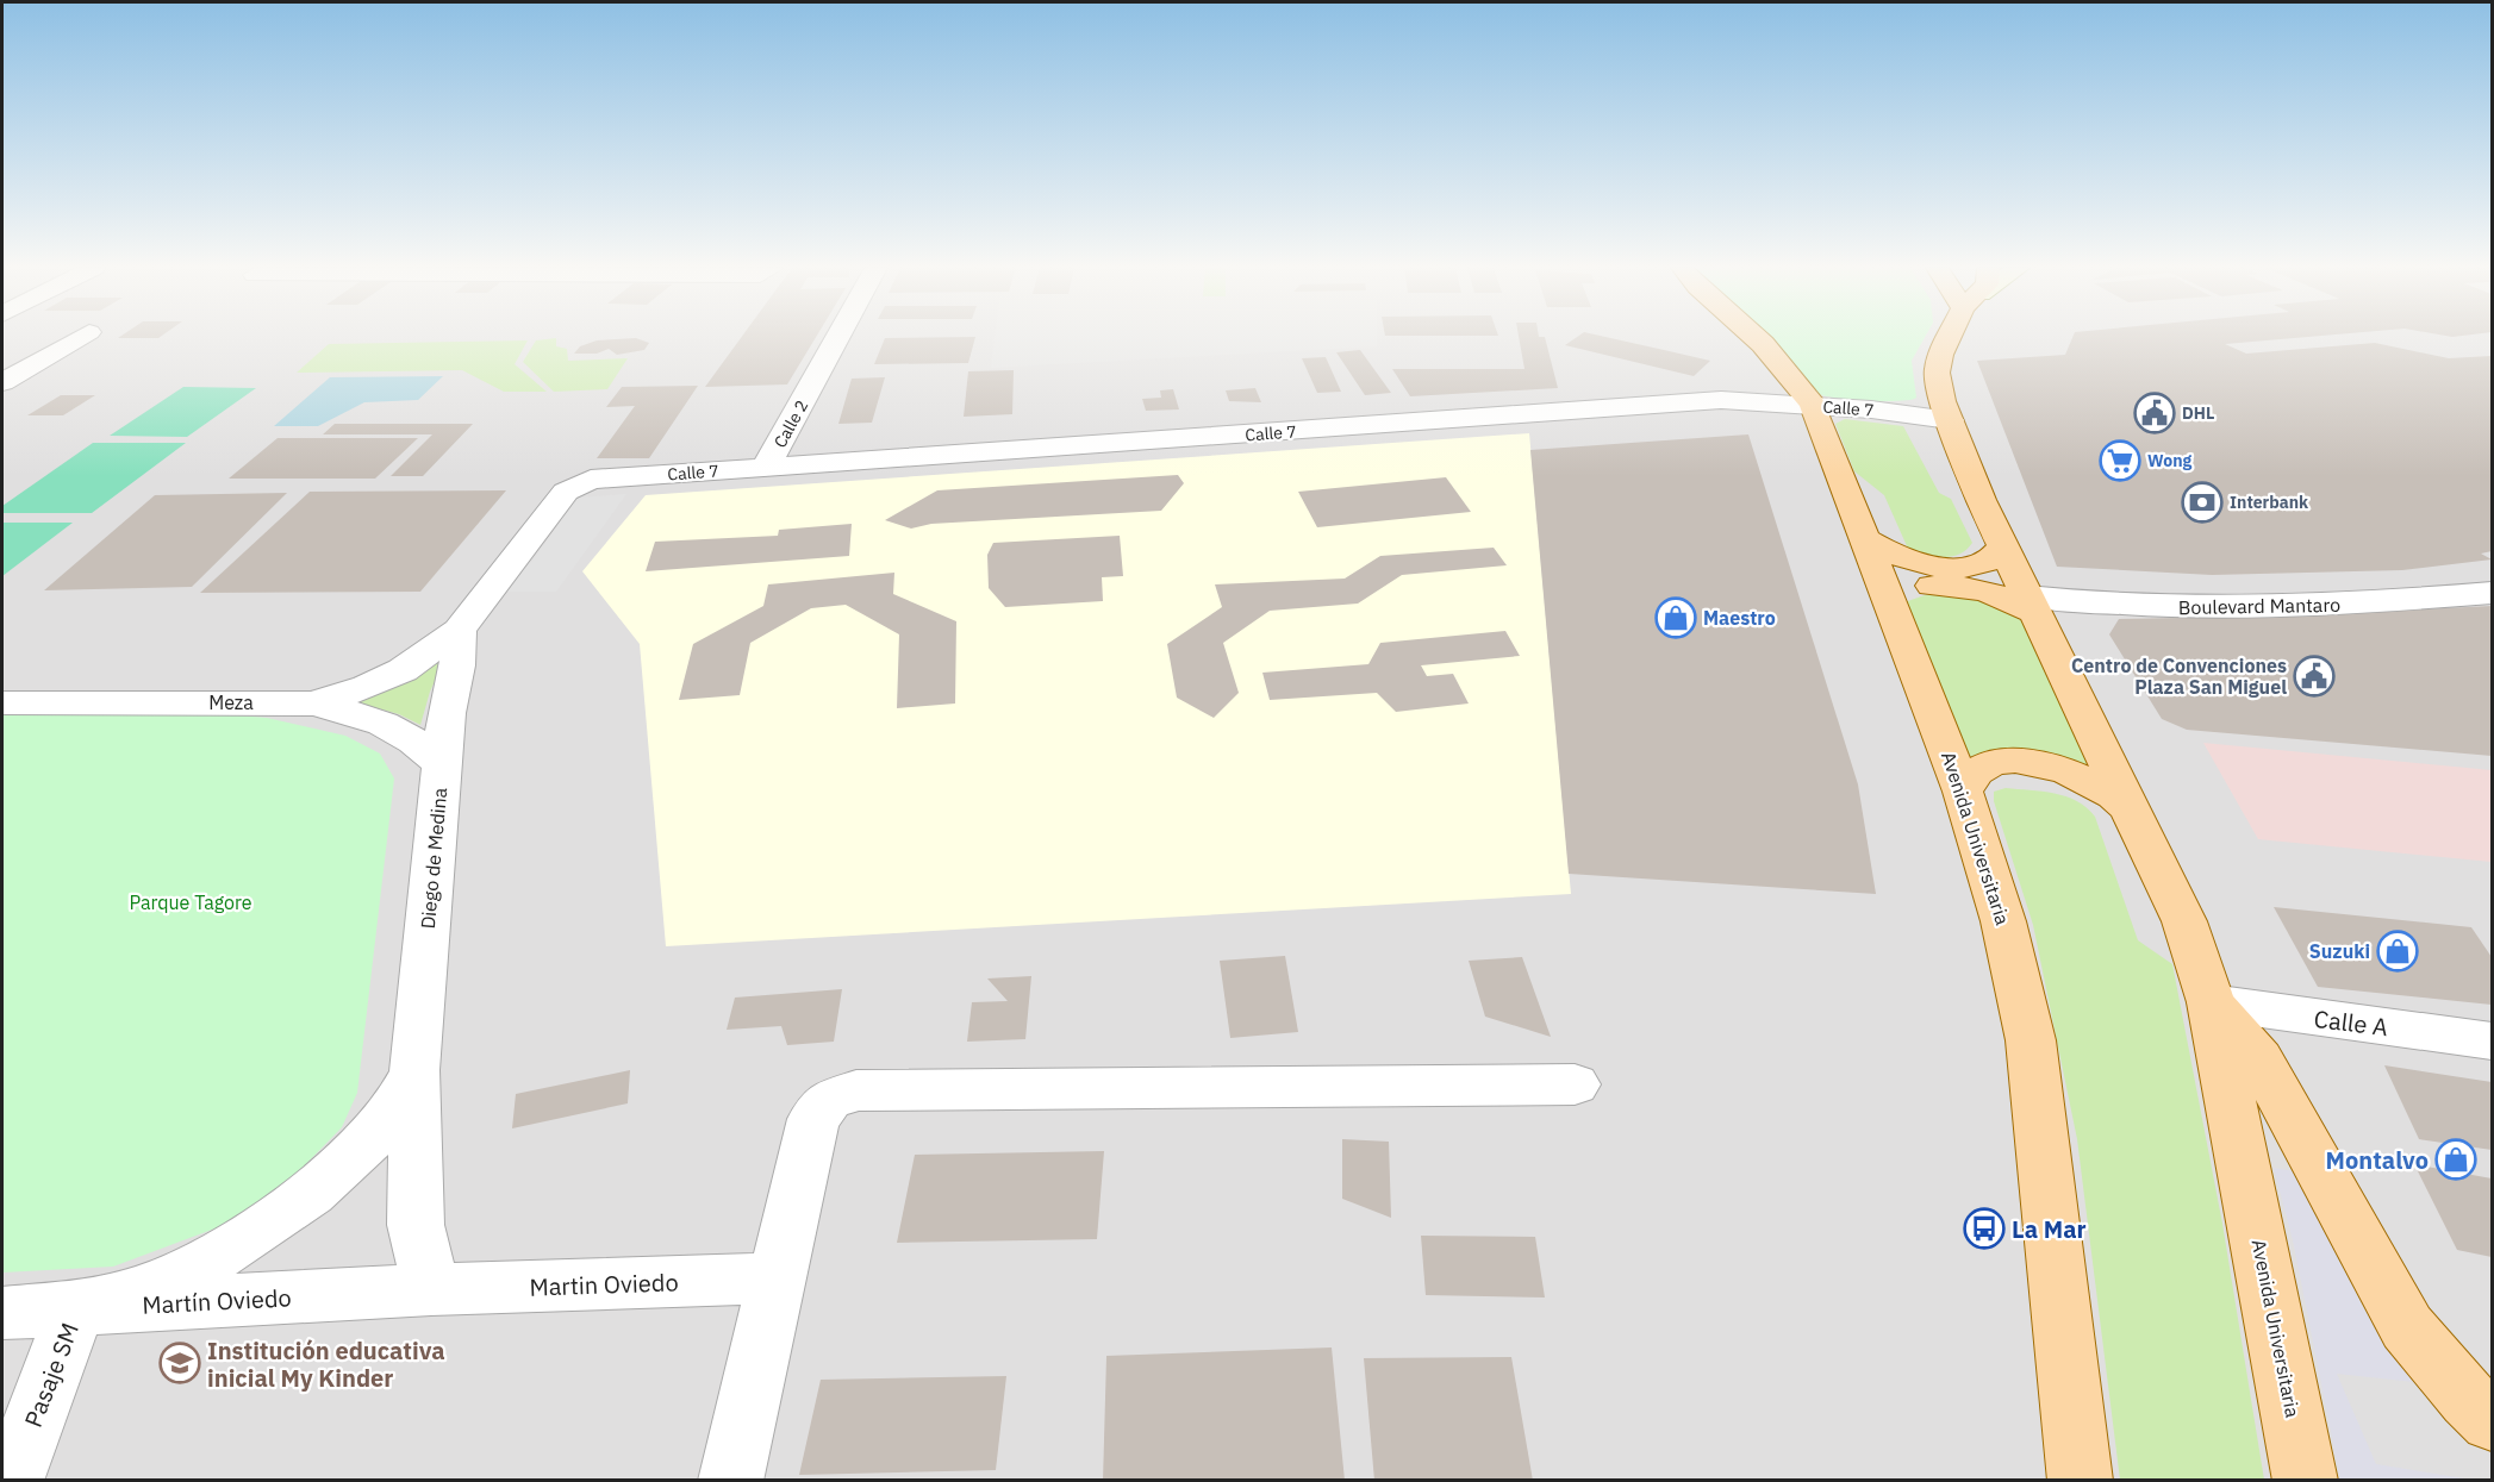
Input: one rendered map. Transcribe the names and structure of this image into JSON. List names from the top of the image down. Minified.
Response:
{"streets":{"main road":["Avenida Universitaria"],"street":["Calle 7","Calle 2","Boulevard Mantaro","Meza","Diego de Medina","Calle A","Martin Oviedo","Martín Oviedo","Pasaje SM"]},"crossings":[["Calle 7","Calle 2"],["Calle 7","Avenida Universitaria"],["Calle 7","Diego de Medina"],["Boulevard Mantaro","Avenida Universitaria"],["Meza","Diego de Medina"],["Avenida Universitaria","Calle A"],["Diego de Medina","Martin Oviedo"],["Diego de Medina","Martín Oviedo"],["Martin Oviedo","Martín Oviedo"],["Martín Oviedo","Pasaje SM"]],"parks":["Parque Tagore"],"places":{"public building":["DHL","Centro de Convenciones Plaza San Miguel"],"supermarket":["Wong"],"bank":["Interbank"],"shop":["Maestro","Suzuki","Montalvo"],"bus stop":["La Mar"],"school or university":["Institución educativa inicial My Kinder"]}}
